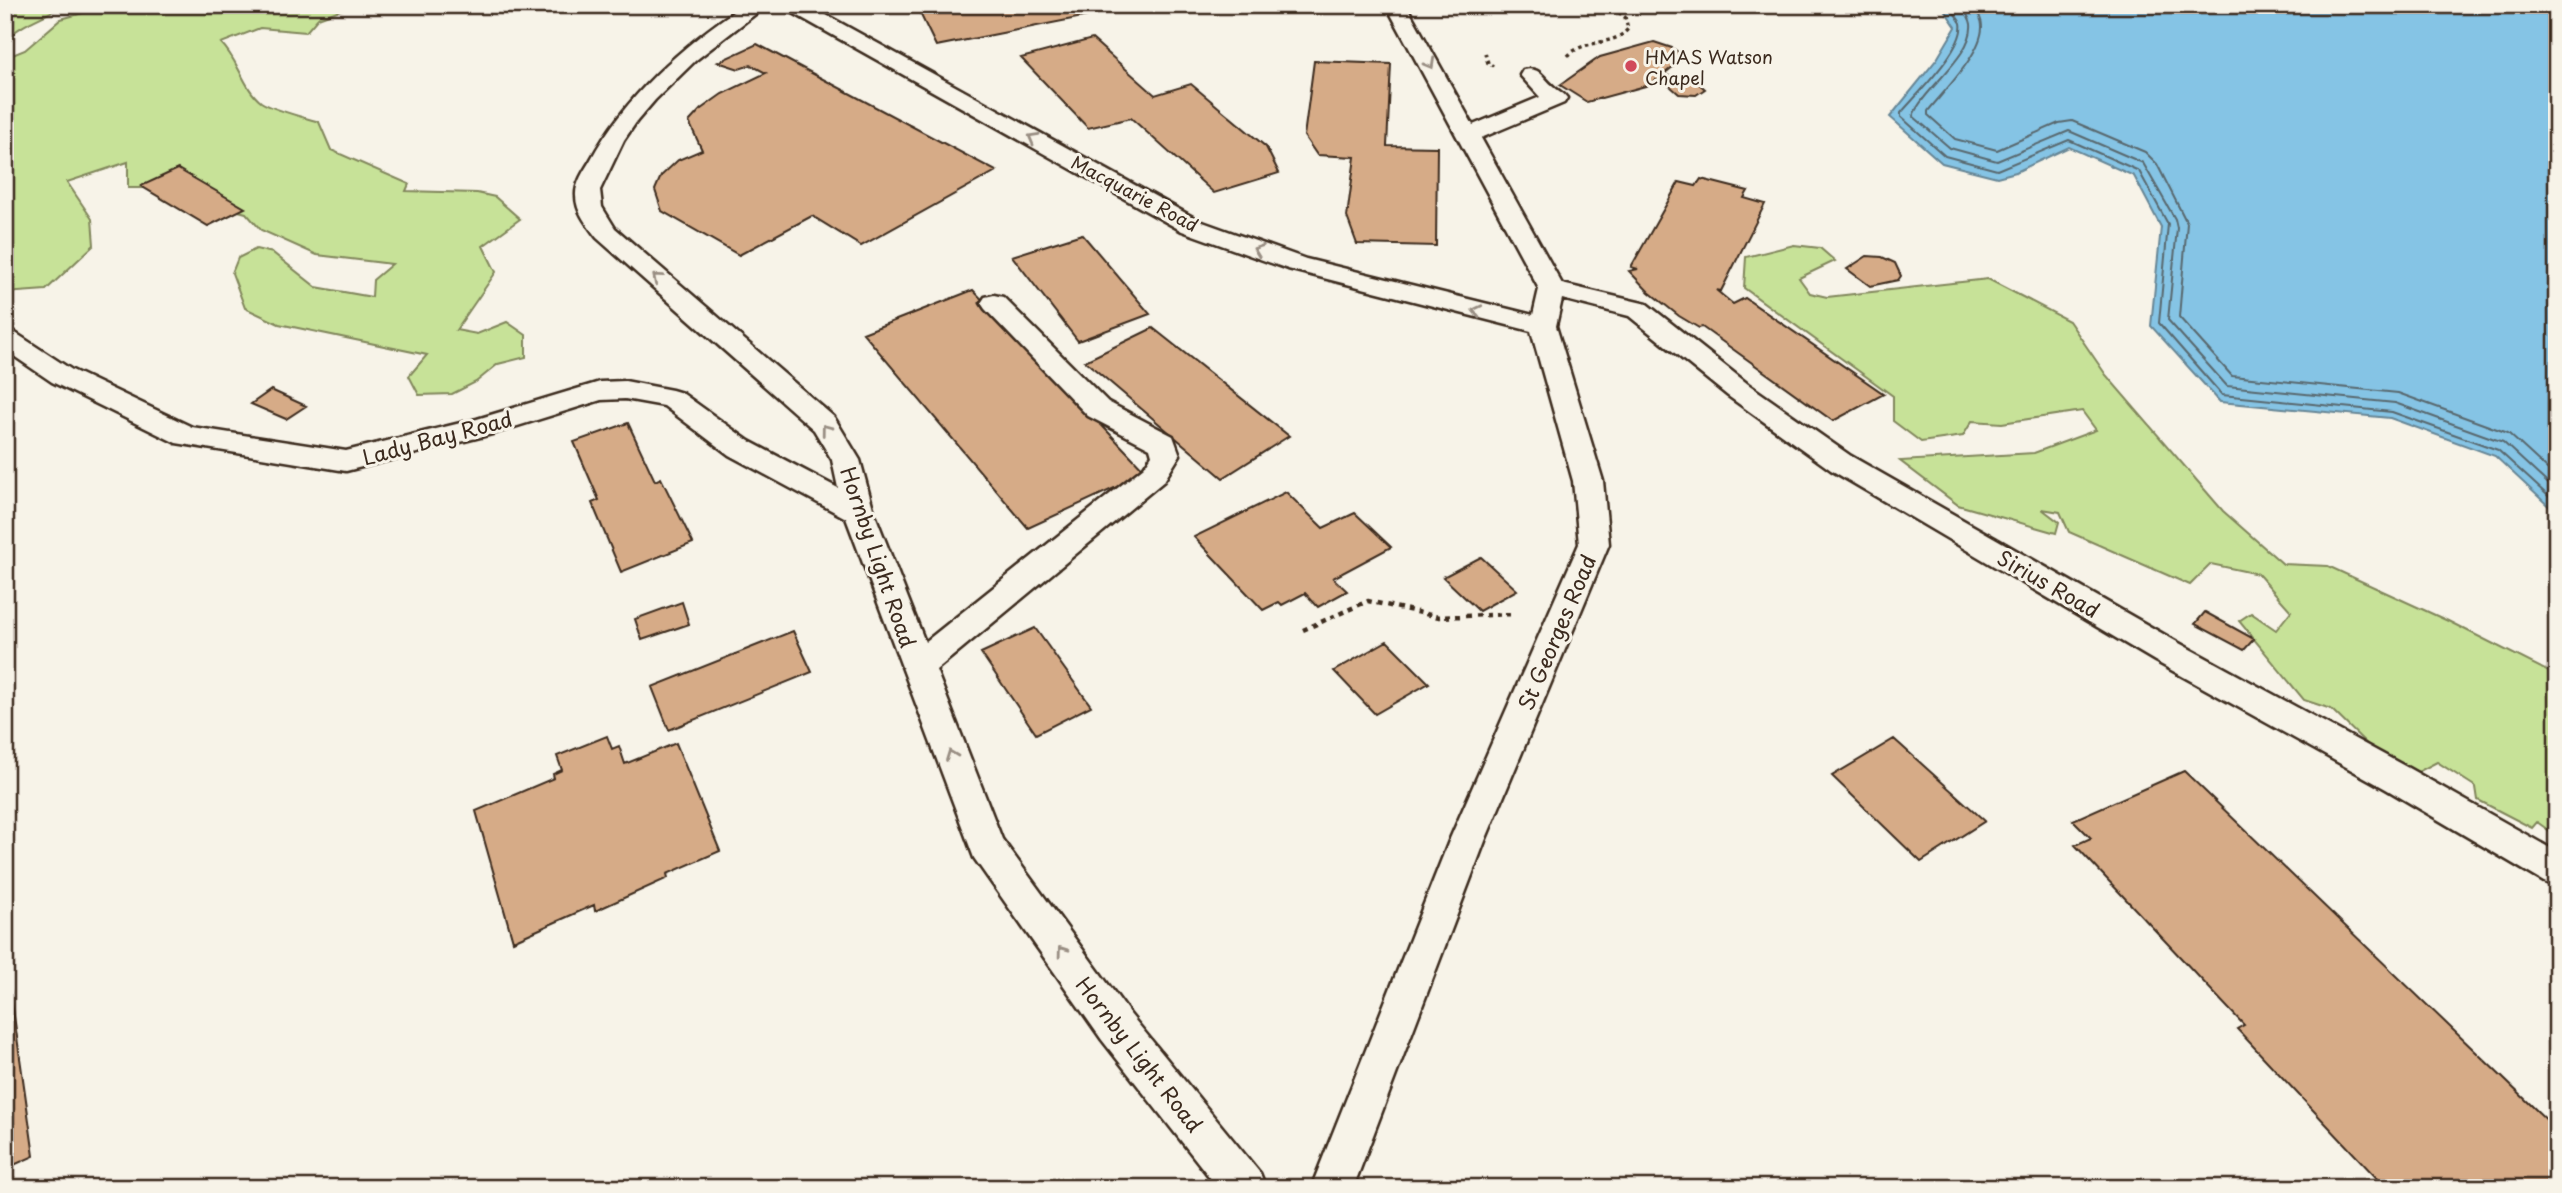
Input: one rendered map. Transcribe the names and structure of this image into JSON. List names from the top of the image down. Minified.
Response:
{"streets":{"lane":["Macquarie Road","Lady Bay Road","Hornby Light Road","Sirius Road","St Georges Road"]},"crossings":[["Macquarie Road","St Georges Road"],["Lady Bay Road","Hornby Light Road"],["Sirius Road","St Georges Road"]],"one_way":["Macquarie Road","Hornby Light Road"],"places":["HMAS Watson Chapel"]}
